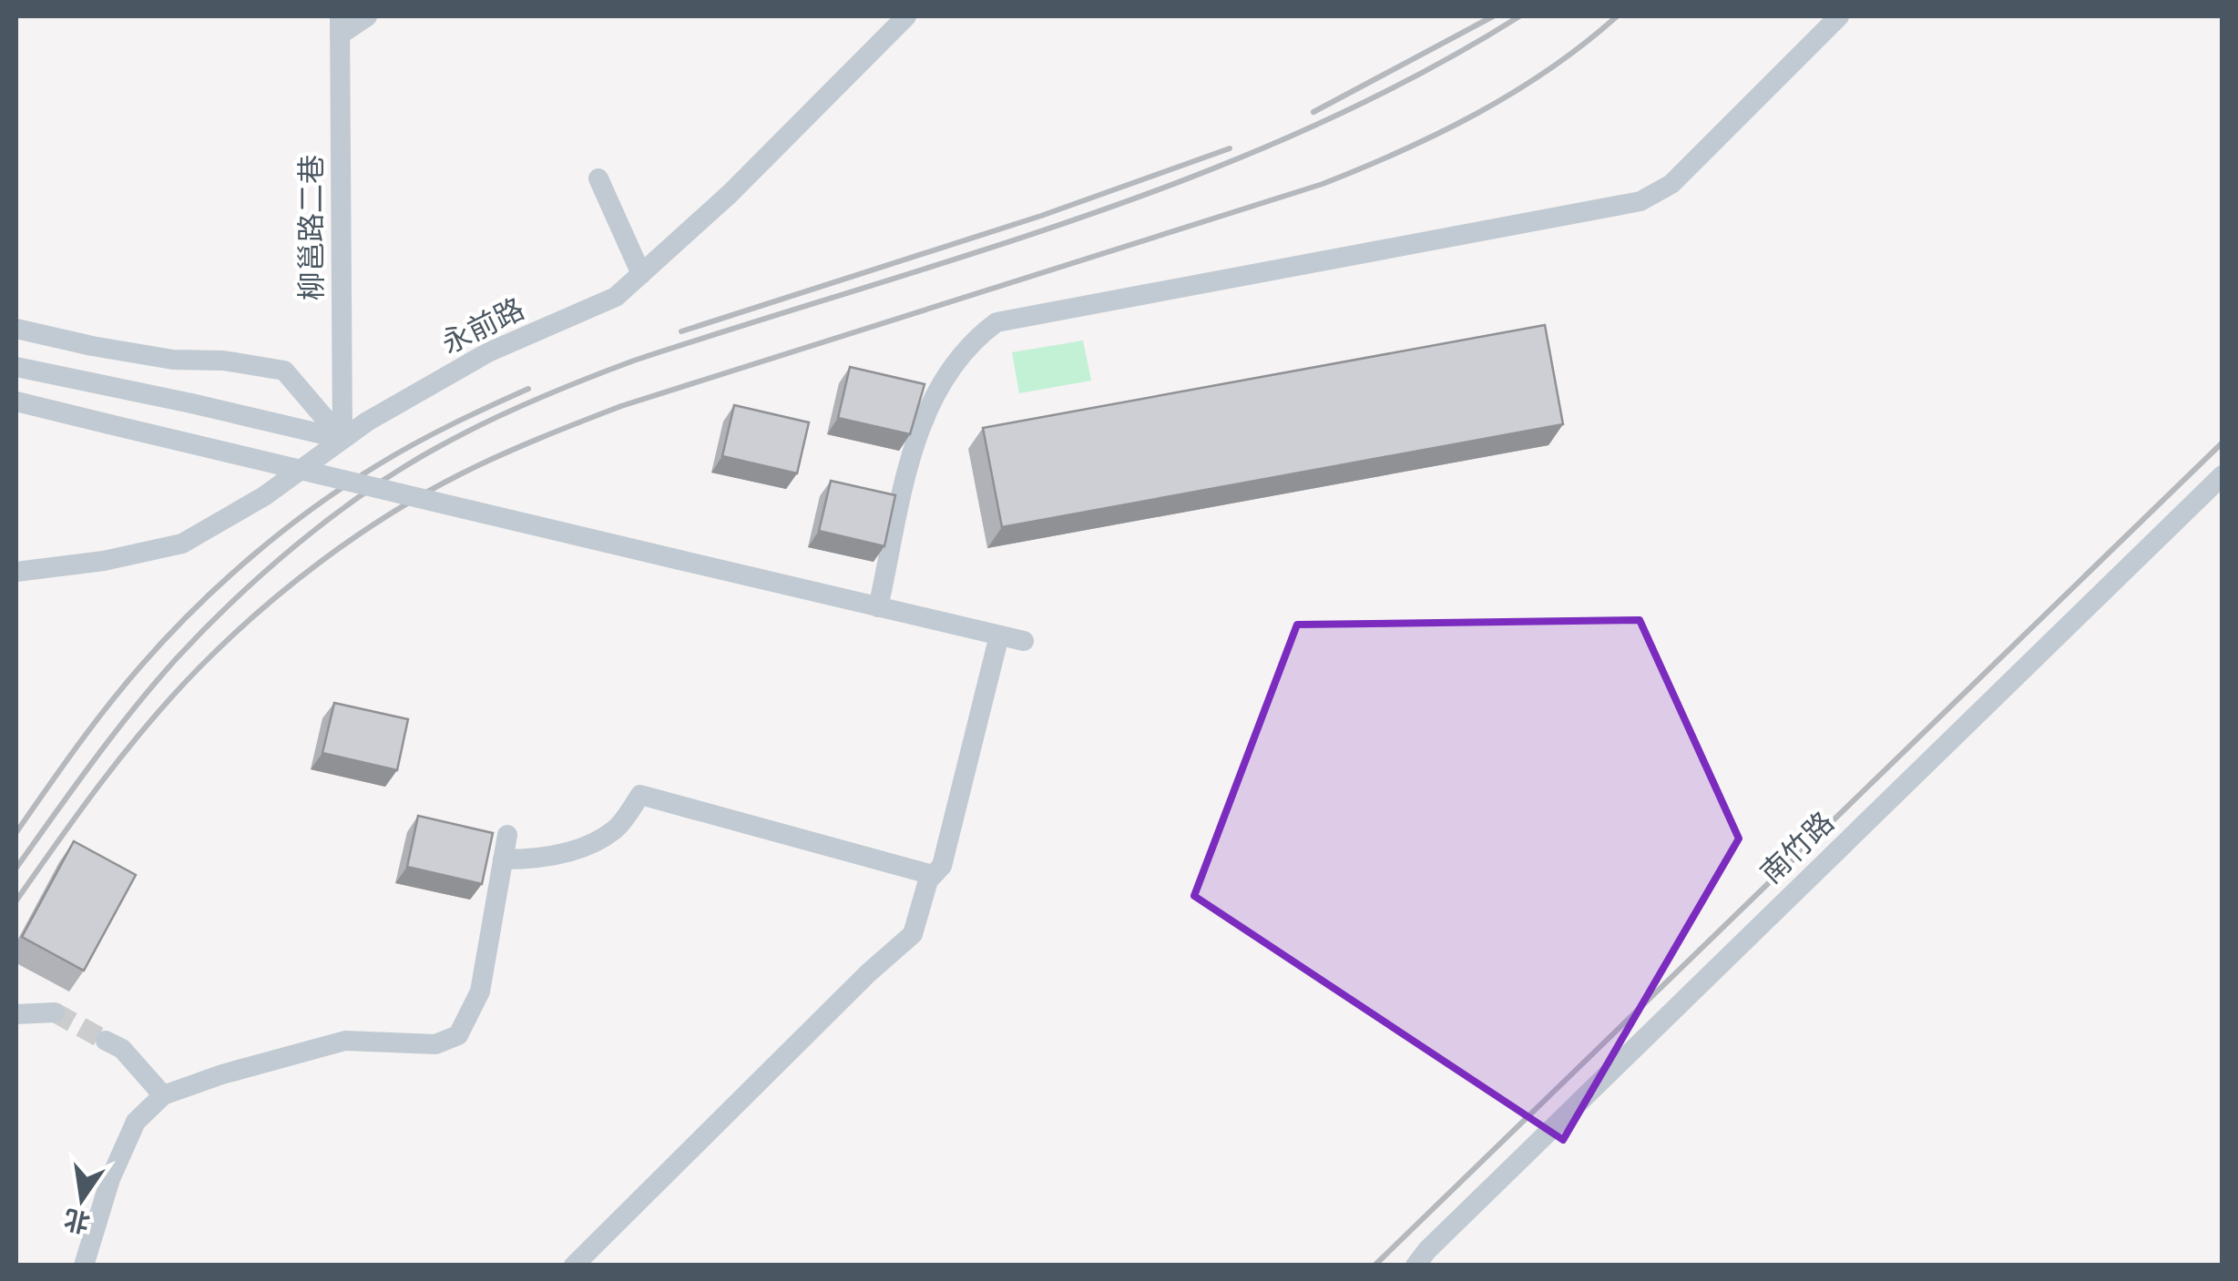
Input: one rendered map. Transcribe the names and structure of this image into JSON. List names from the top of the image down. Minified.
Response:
{"streets":{"street":["柳邕路二巷","永前路","南竹路"]},"crossings":[["柳邕路二巷","永前路"]],"north":"bottom"}
